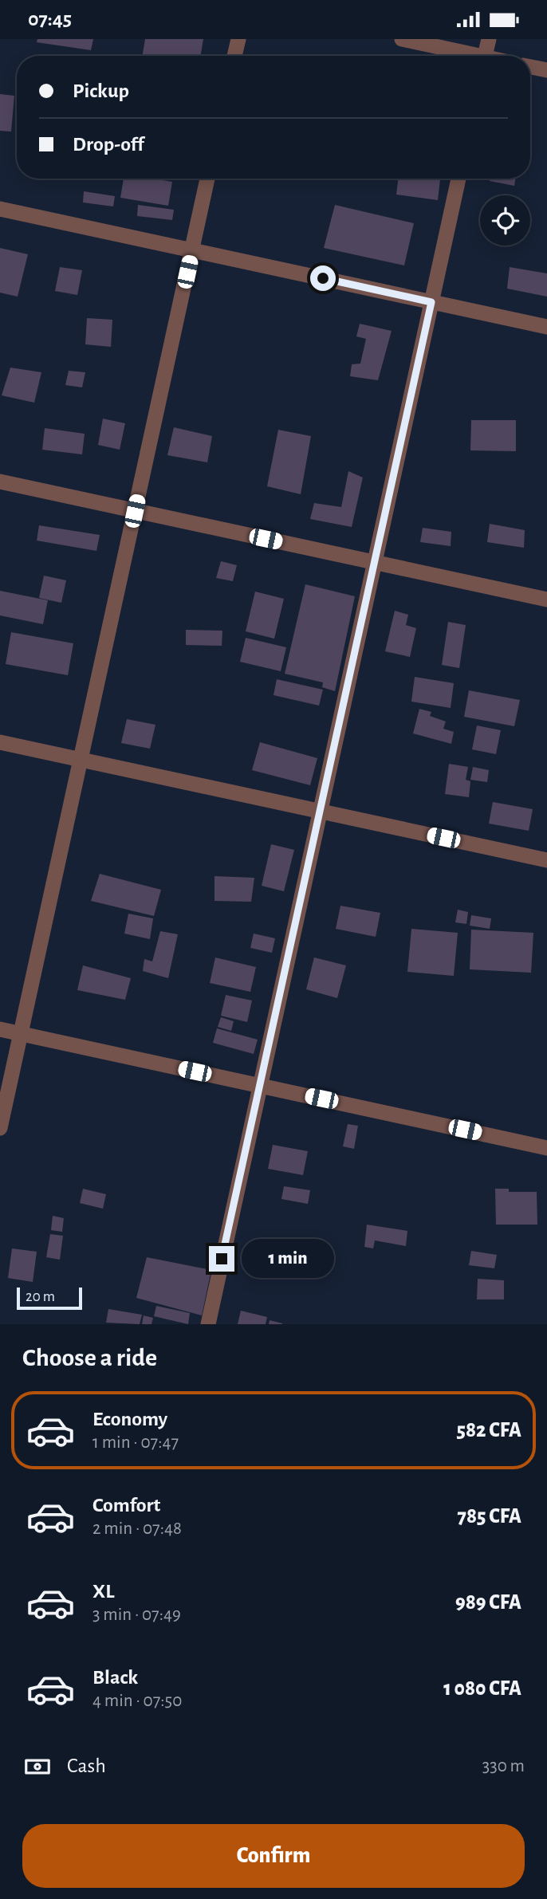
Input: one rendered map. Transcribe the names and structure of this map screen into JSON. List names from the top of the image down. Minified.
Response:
{"scale_bar":"20 m","page":{"status":"07:45","banner":["Pickup","Drop-off"],"bubble":"1 min","scale":"20 m","heading":"Choose a ride","list":[{"name":"Economy","note":"1 min · 07:47","value":"582 CFA"},{"name":"Comfort","note":"2 min · 07:48","value":"785 CFA"},{"name":"XL","note":"3 min · 07:49","value":"989 CFA"},{"name":"Black","note":"4 min · 07:50","value":"1 080 CFA"}],"pay":["Cash","330 m"],"buttons":"Confirm"}}
